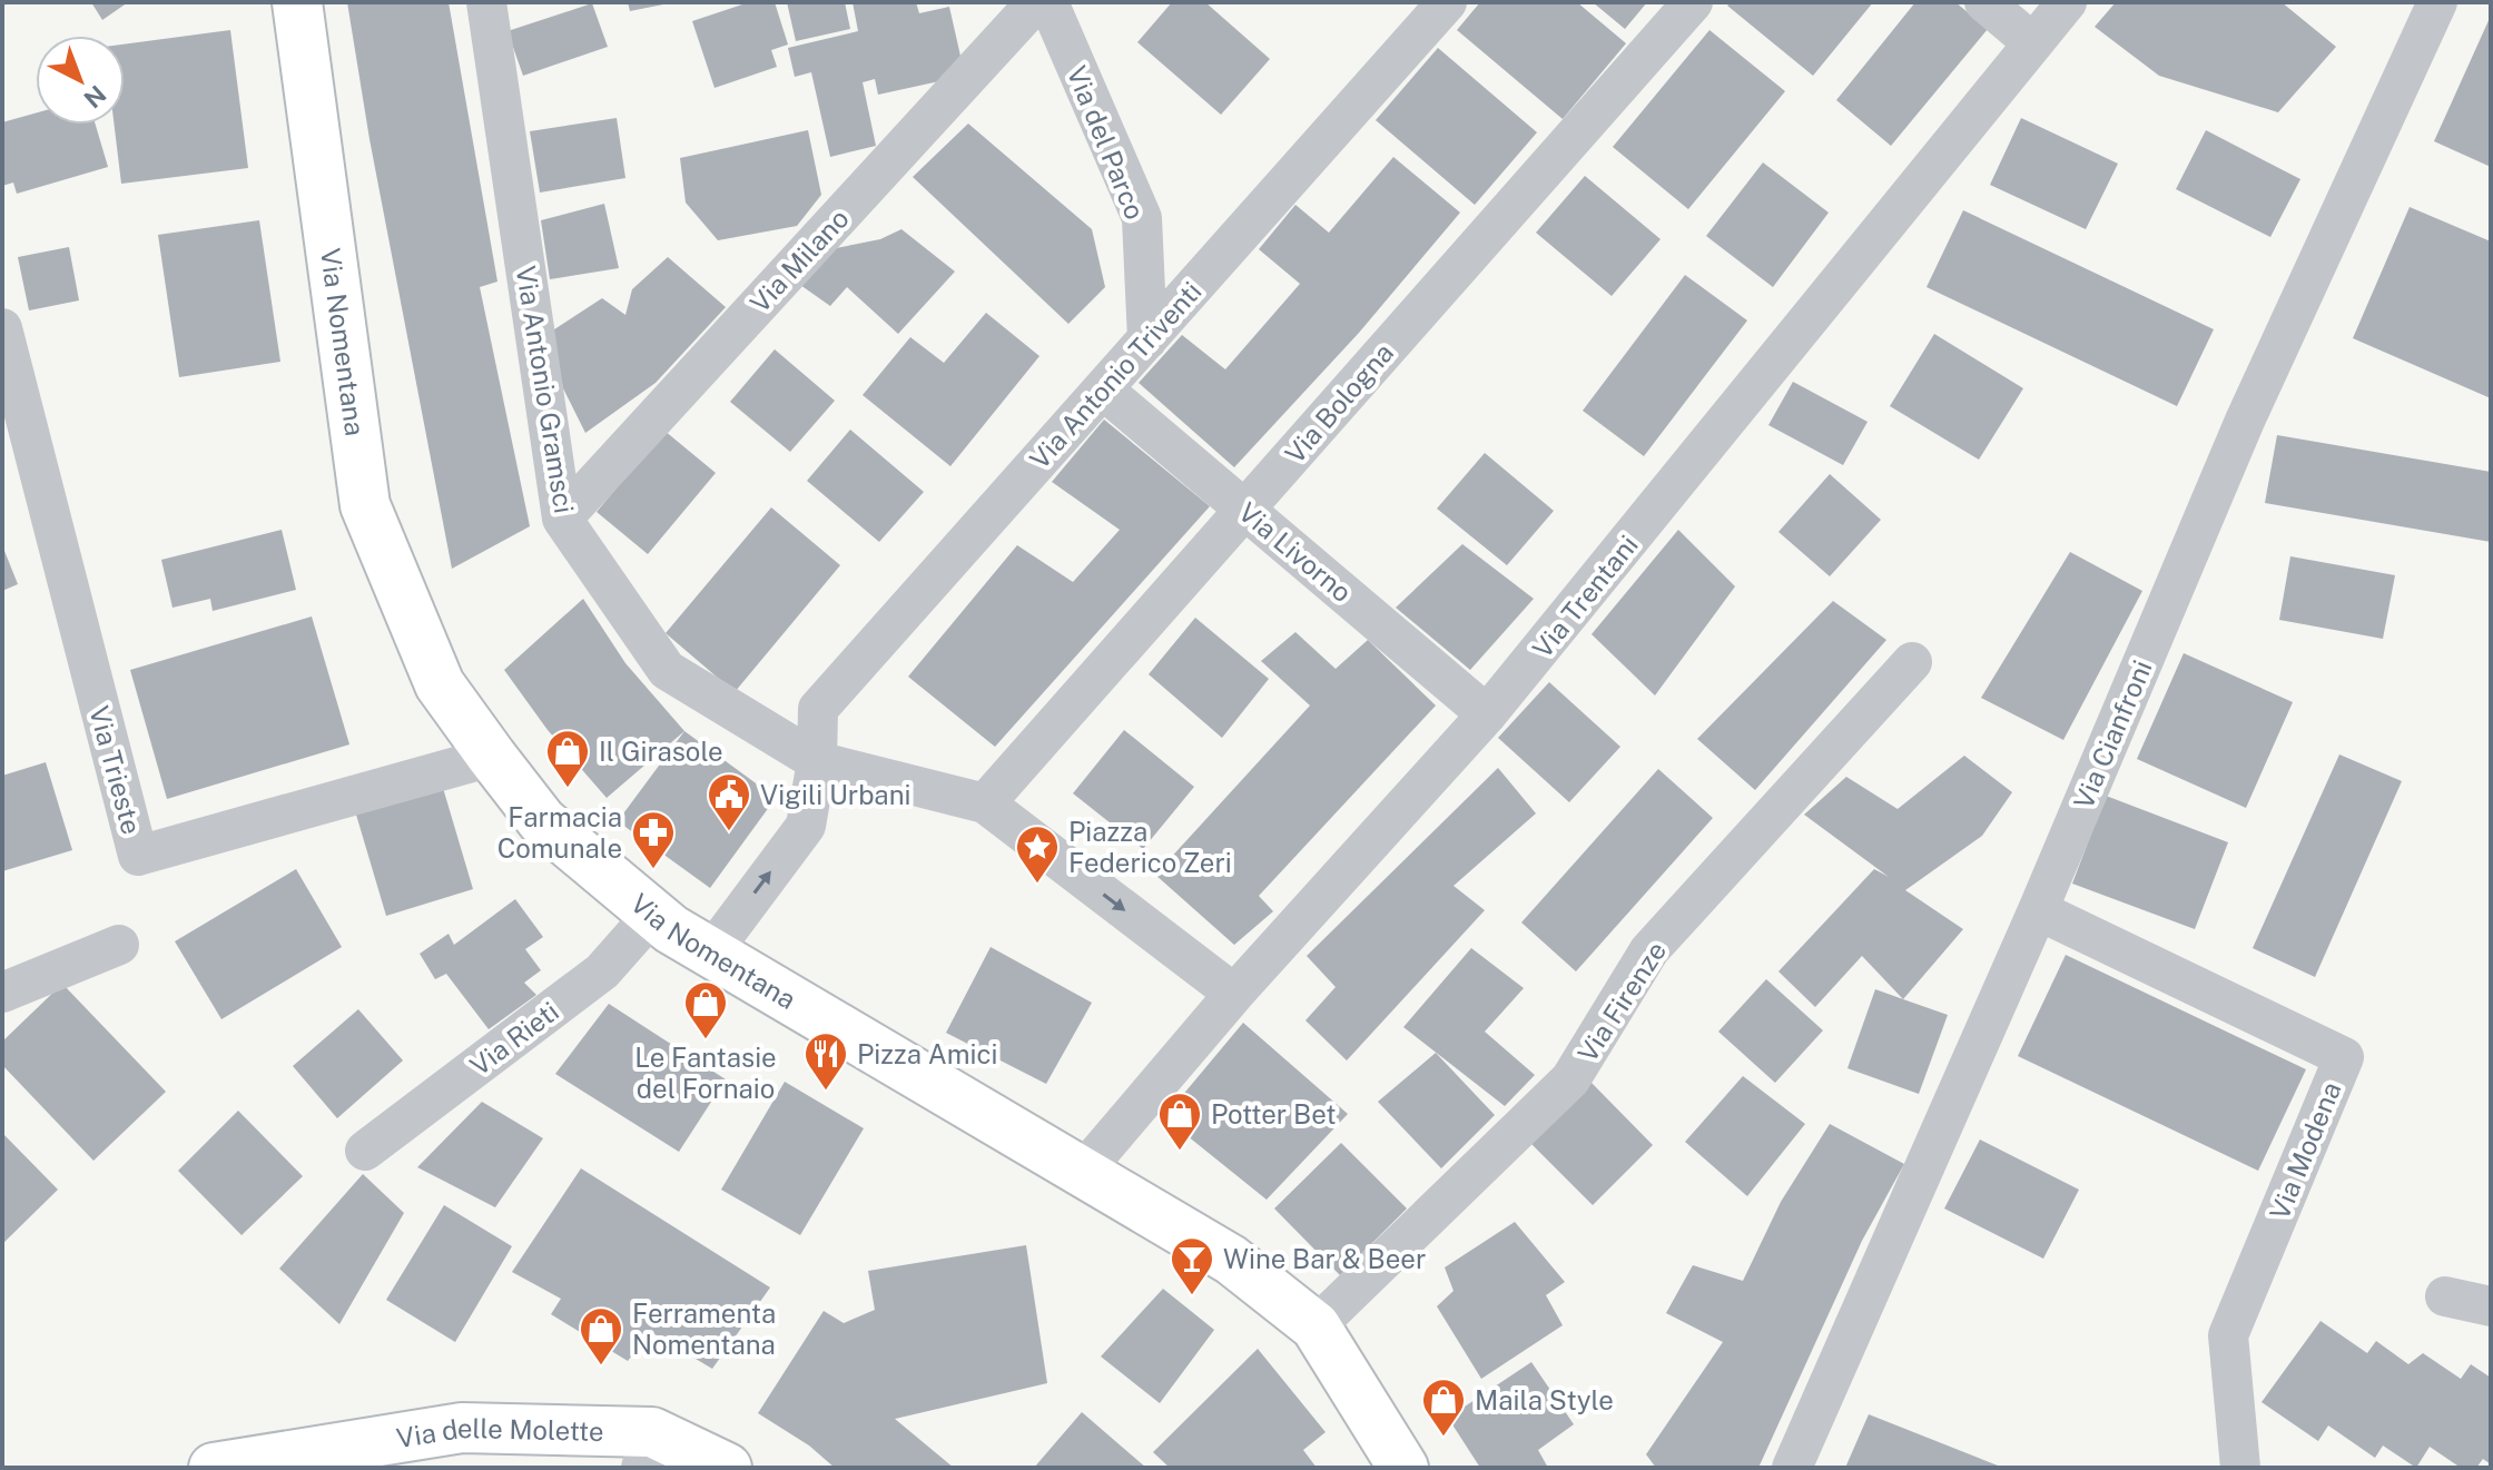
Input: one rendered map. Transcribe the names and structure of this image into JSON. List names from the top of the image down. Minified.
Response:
{"streets":{"main road":["Via Nomentana","Via delle Molette"],"street":["Via del Parco","Via Milano","Via Antonio Triventi","Via Antonio Gramsci","Via Bologna","Via Livorno","Via Trentani","Via Cianfroni","Via Trieste","Via Firenze","Via Rieti","Via Modena"]},"crossings":[["Via del Parco","Via Antonio Triventi"],["Via Milano","Via Antonio Gramsci"],["Via Nomentana","Via Trentani"],["Via Nomentana","Via Trieste"],["Via Nomentana","Via Firenze"],["Via Nomentana","Via Rieti"],["Via Antonio Triventi","Via Antonio Gramsci"],["Via Antonio Triventi","Via Livorno"],["Via Antonio Gramsci","Via Bologna"],["Via Bologna","Via Livorno"],["Via Livorno","Via Trentani"],["Via Cianfroni","Via Modena"]],"places":{"shop":["Il Girasole","Le Fantasie del Fornaio","Potter Bet","Ferramenta Nomentana","Maila Style"],"public building":["Vigili Urbani"],"pharmacy":["Farmacia Comunale"],"place":["Piazza Federico Zeri"],"restaurant":["Pizza Amici"],"bar":["Wine Bar & Beer"]},"north":"bottom right"}
